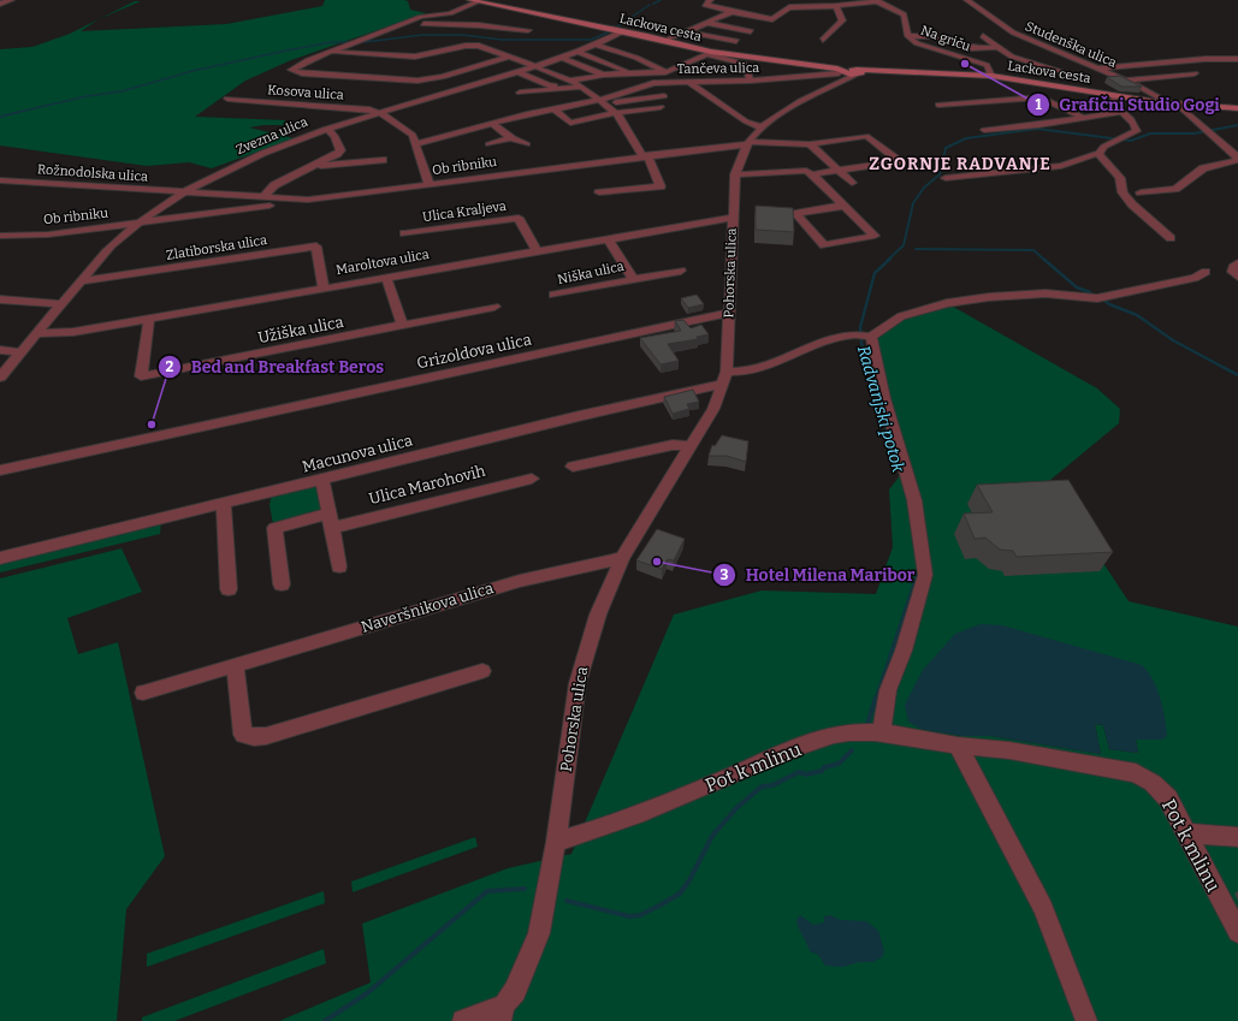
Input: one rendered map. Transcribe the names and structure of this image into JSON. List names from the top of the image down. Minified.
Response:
{"streets":{"street":["Lackova cesta","Na griču","Studenška ulica","Tančeva ulica","Kosova ulica","Zvezna ulica","Ob ribniku","Rožnodolska ulica","Ulica Kraljeva","Zlatiborska ulica","Maroltova ulica","Niška ulica","Pohorska ulica","Užiška ulica","Grizoldova ulica","Macunova ulica","Ulica Marohovih","Naveršnikova ulica","Pot k mlinu"]},"crossings":[["Lackova cesta","Na griču"],["Lackova cesta","Studenška ulica"],["Lackova cesta","Tančeva ulica"],["Lackova cesta","Zvezna ulica"],["Lackova cesta","Pohorska ulica"],["Kosova ulica","Zvezna ulica"],["Zvezna ulica","Ob ribniku"],["Zvezna ulica","Rožnodolska ulica"],["Zvezna ulica","Zlatiborska ulica"],["Zvezna ulica","Maroltova ulica"],["Ob ribniku","Rožnodolska ulica"],["Ob ribniku","Pohorska ulica"],["Ulica Kraljeva","Maroltova ulica"],["Zlatiborska ulica","Maroltova ulica"],["Maroltova ulica","Niška ulica"],["Maroltova ulica","Pohorska ulica"],["Maroltova ulica","Užiška ulica"],["Pohorska ulica","Grizoldova ulica"],["Pohorska ulica","Macunova ulica"],["Pohorska ulica","Naveršnikova ulica"],["Pohorska ulica","Pot k mlinu"]],"districts":["ZGORNJE RADVANJE"],"water":["Radvanjski potok"],"places":["Grafični Studio Gogi","Bed and Breakfast Beros","Hotel Milena Maribor"]}
